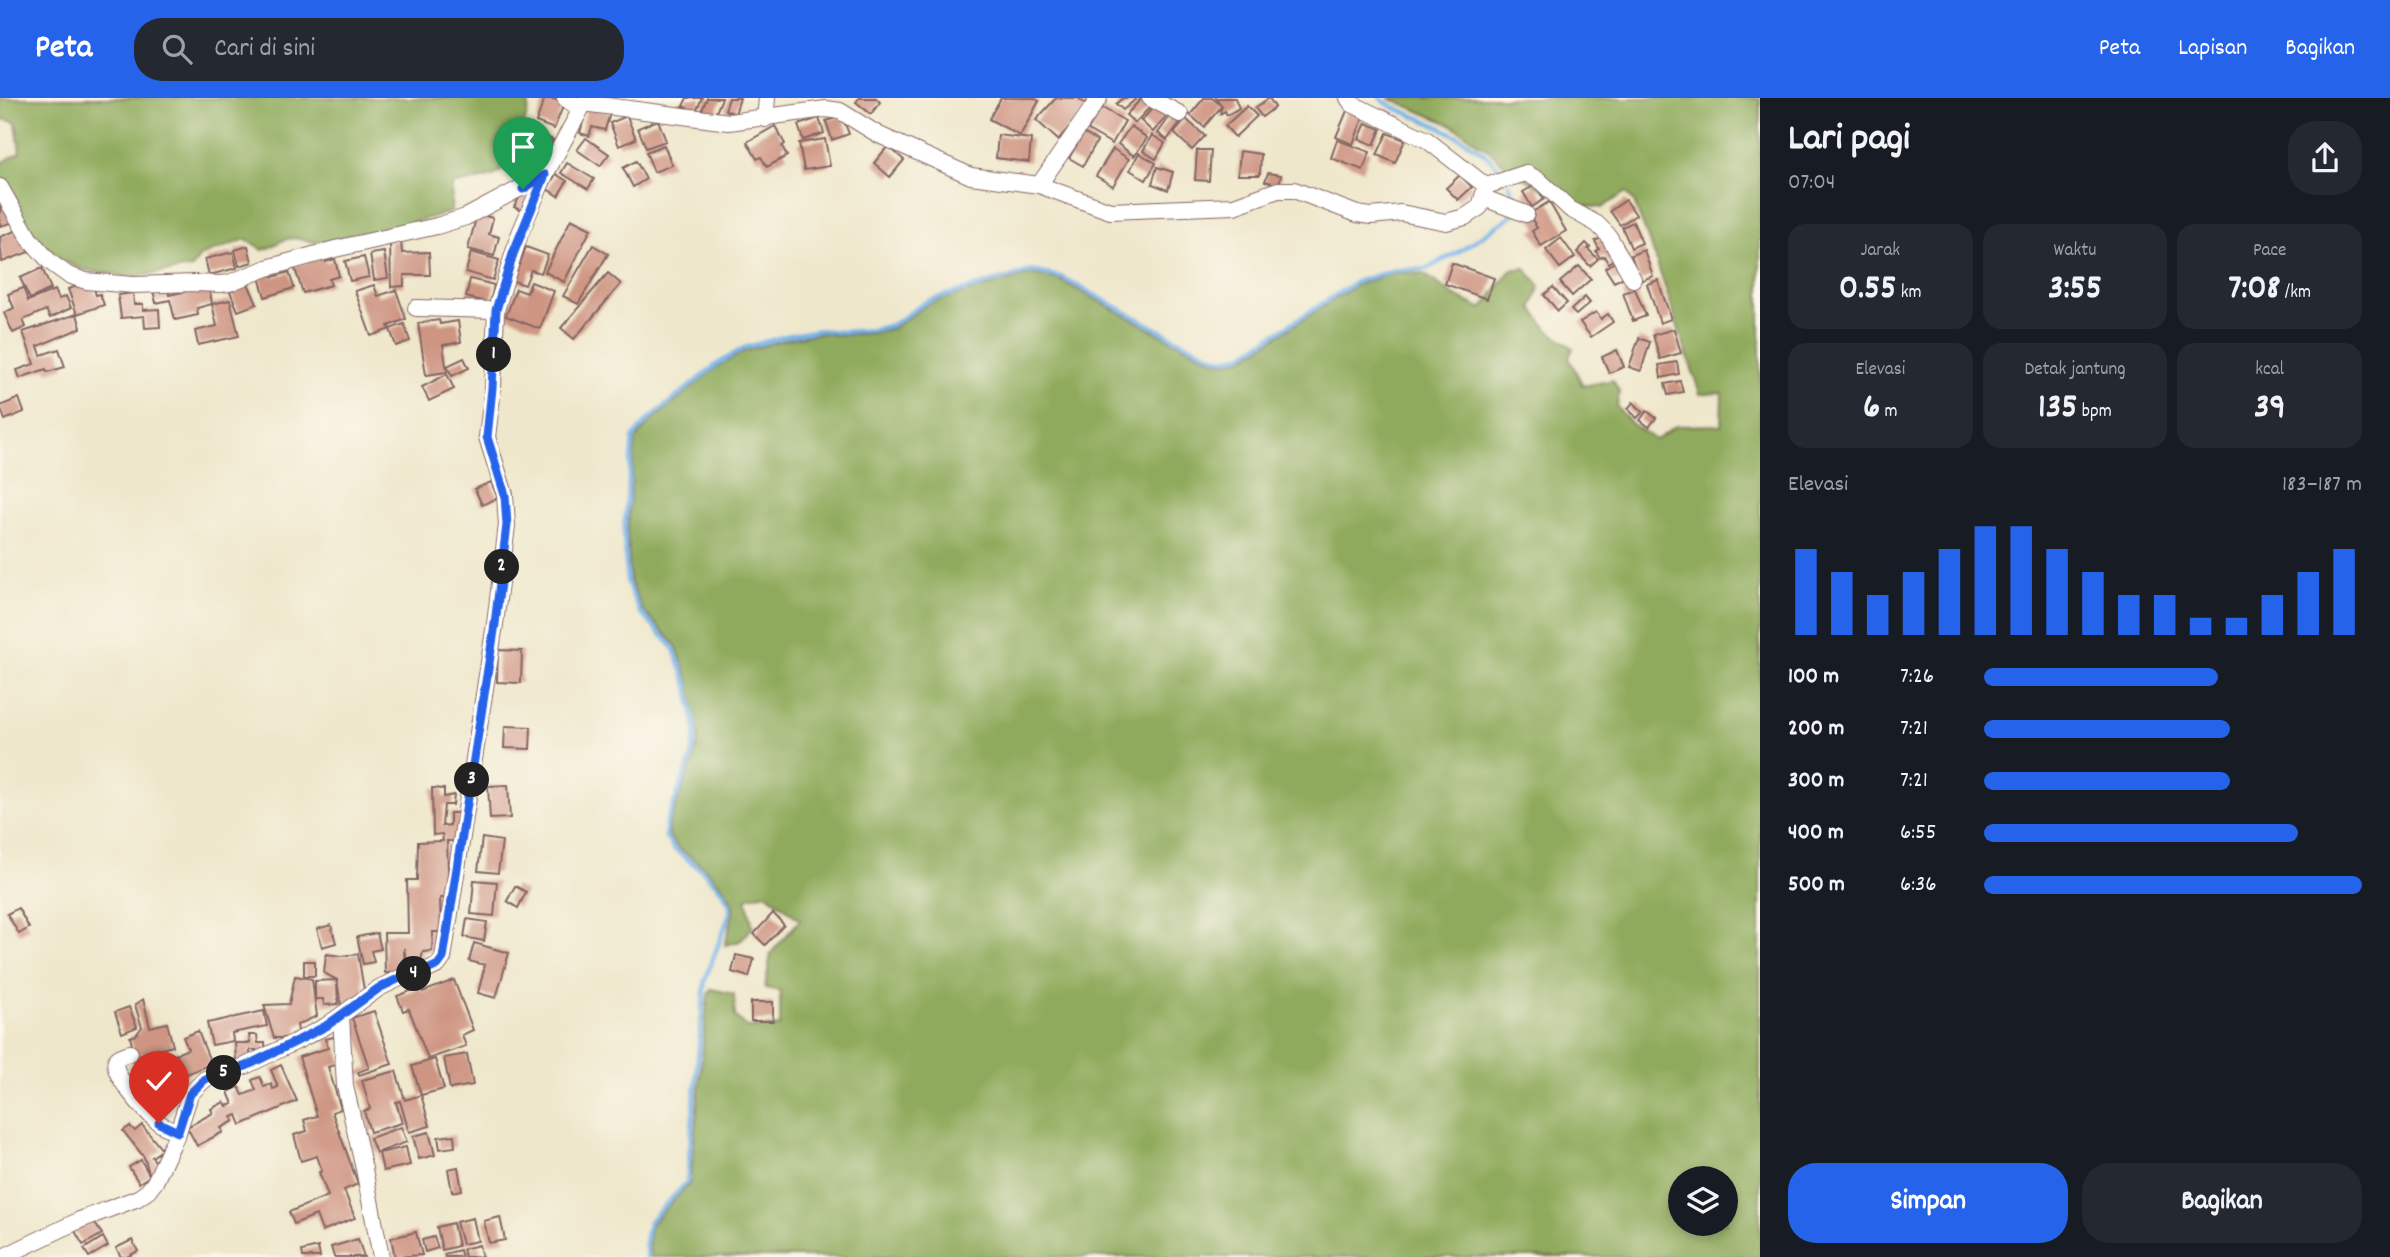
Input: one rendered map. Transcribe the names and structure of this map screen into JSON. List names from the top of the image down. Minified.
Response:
{"page":{"header":"Peta","search":"Cari di sini","nav":["Peta","Lapisan","Bagikan"],"heading":["Lari pagi","07:04"],"stats":[["Jarak","0.55 km"],["Waktu","3:55"],["Pace","7:08 /km"],["Elevasi","6 m"],["Detak jantung","135 bpm"],["kcal","39"]],"pins":["1","2","3","4","5"],"chart":["Elevasi","183–187 m"],"list":[{"name":"100 m","note":"7:26"},{"name":"200 m","note":"7:21"},{"name":"300 m","note":"7:21"},{"name":"400 m","note":"6:55"},{"name":"500 m","note":"6:36"}],"buttons":["Simpan","Bagikan"]}}
